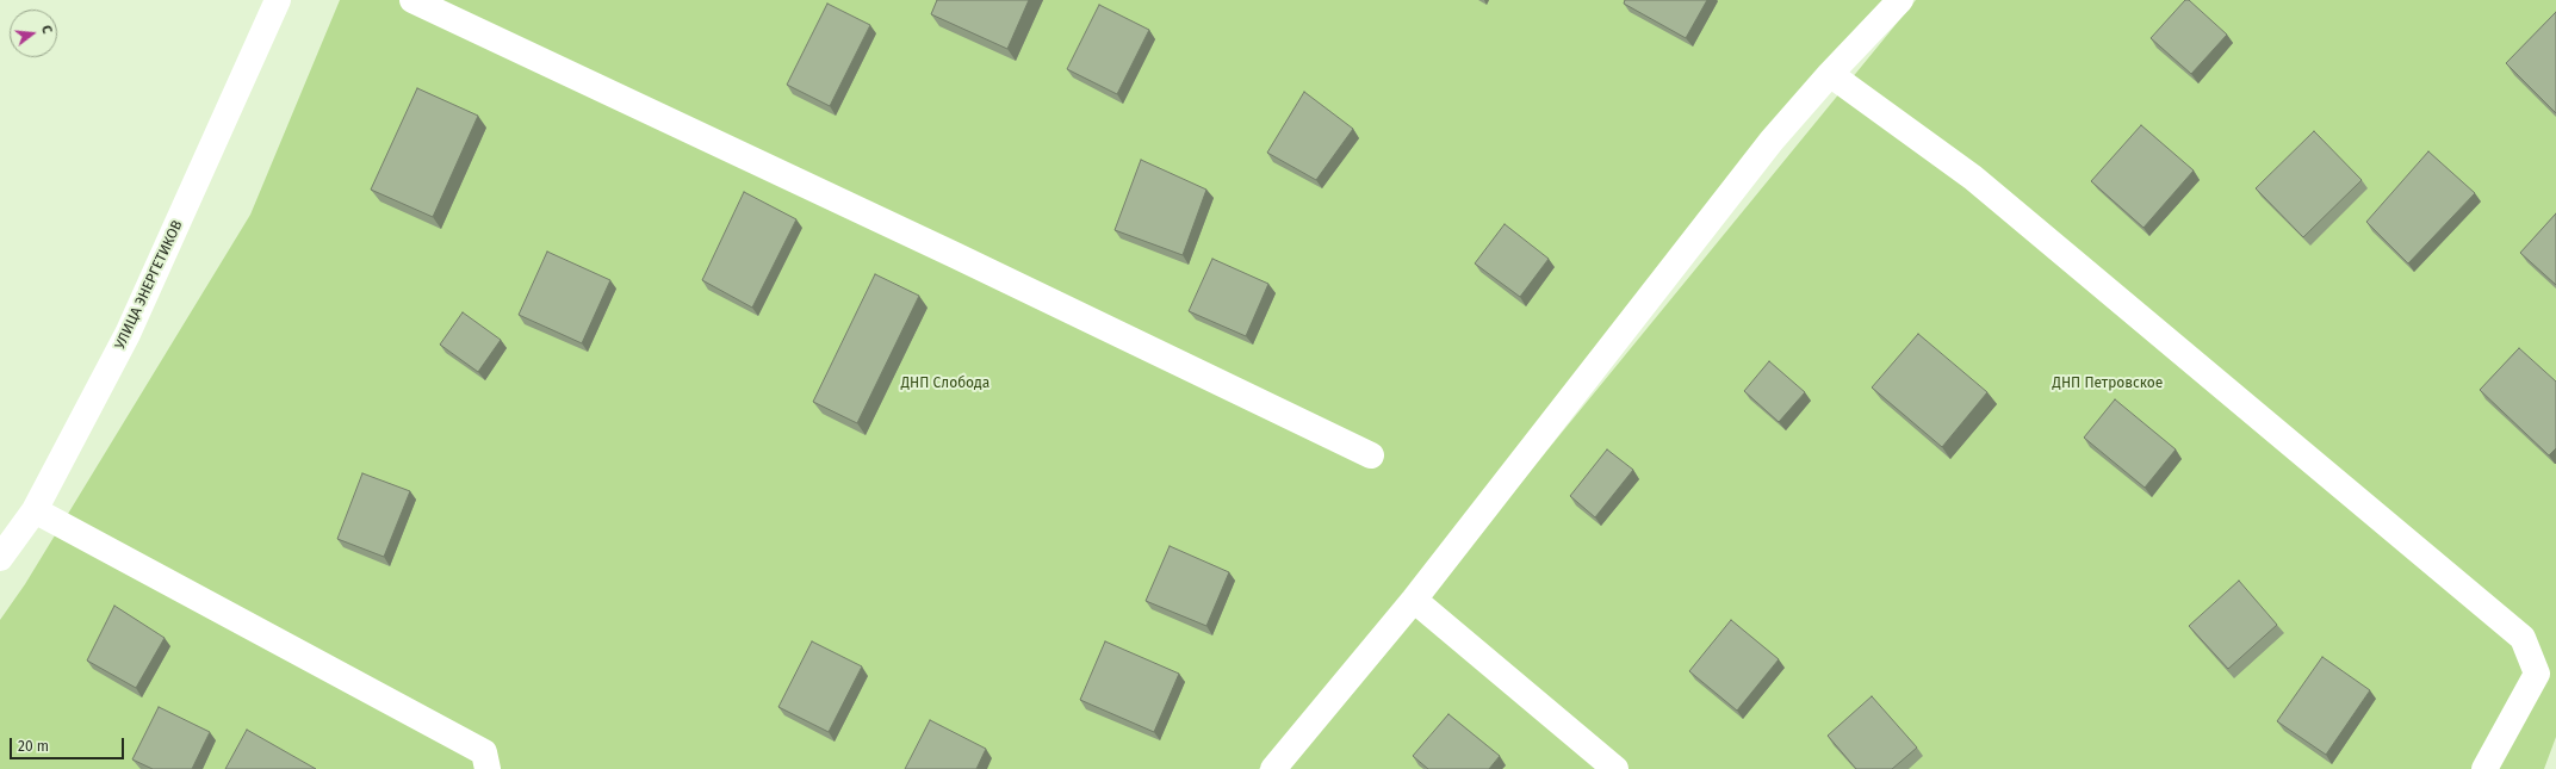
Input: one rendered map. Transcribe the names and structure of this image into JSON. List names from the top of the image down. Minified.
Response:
{"streets":{"street":["УЛИЦА ЭНЕРГЕТИКОВ"]},"parks":["ДНП Слобода","ДНП Петровское"],"scale_bar":"20 m","north":"right"}
